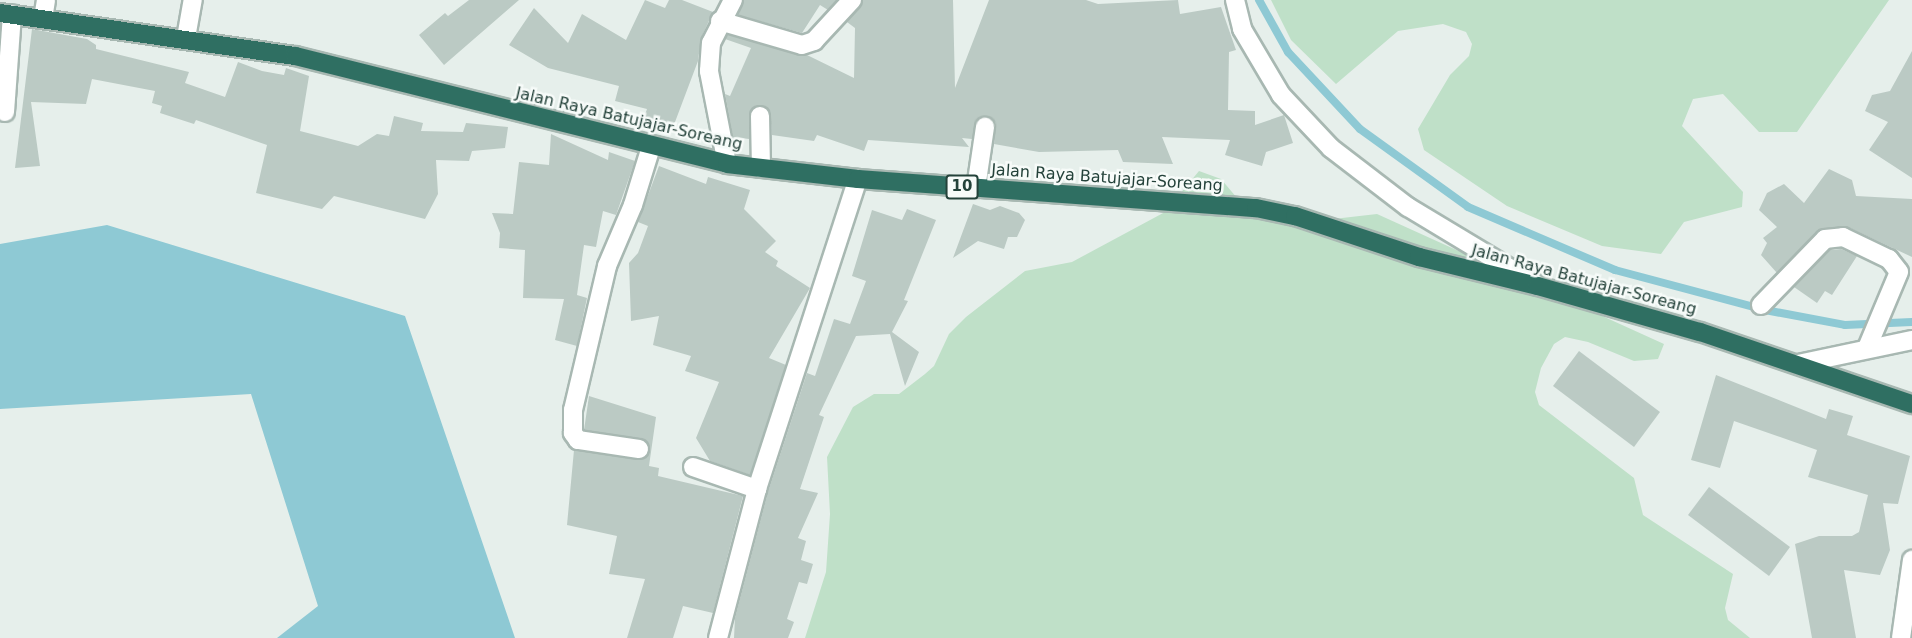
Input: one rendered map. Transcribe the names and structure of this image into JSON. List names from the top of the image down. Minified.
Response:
{"streets":{"highway":["Jalan Raya Batujajar-Soreang","10"]}}
